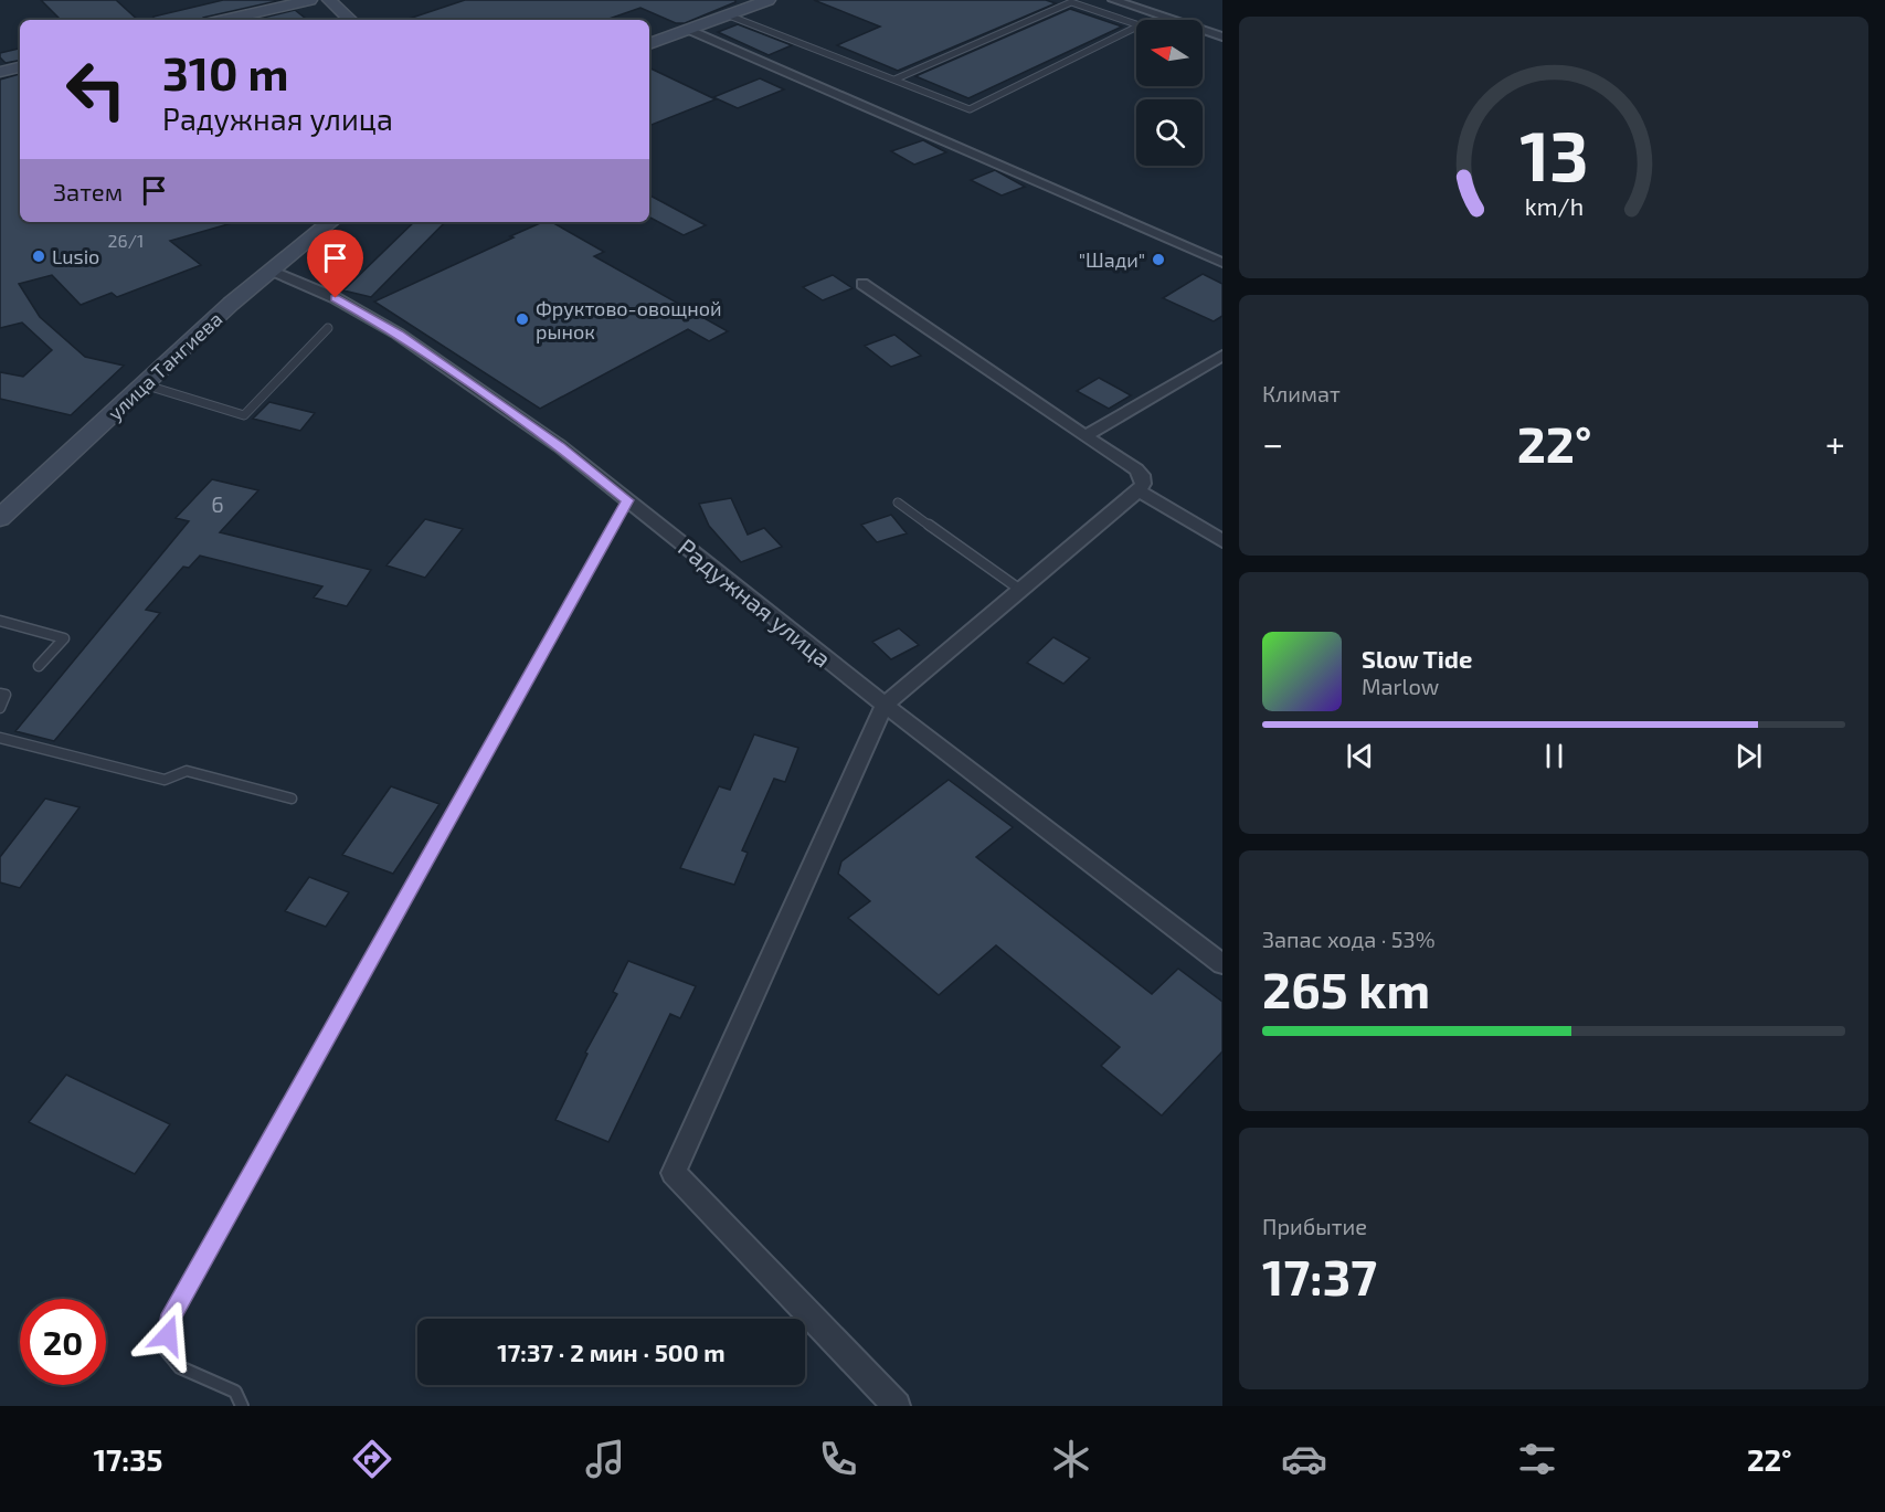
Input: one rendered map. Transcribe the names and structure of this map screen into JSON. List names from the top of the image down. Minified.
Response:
{"streets":{"main road":["улица Тангиева"],"street":["Радужная улица"]},"crossings":[["улица Тангиева","Радужная улица"]],"places":["Lusio","\"Шади\"","Фруктово-овощной рынок"],"house_numbers":["26/1","6"],"north":"left","page":{"turn":["310 m","Радужная улица"],"then":"Затем","tile":["Климат",["Запас хода · 53%","265 km"],["Прибытие","17:37"]],"heat":["−","22°","+"],"song":["Slow Tide","Marlow"],"limit":"20","trip":"17:37 · 2 мин · 500 m","tabs":["17:35","22°"],"gauge":["13","km/h"]}}
